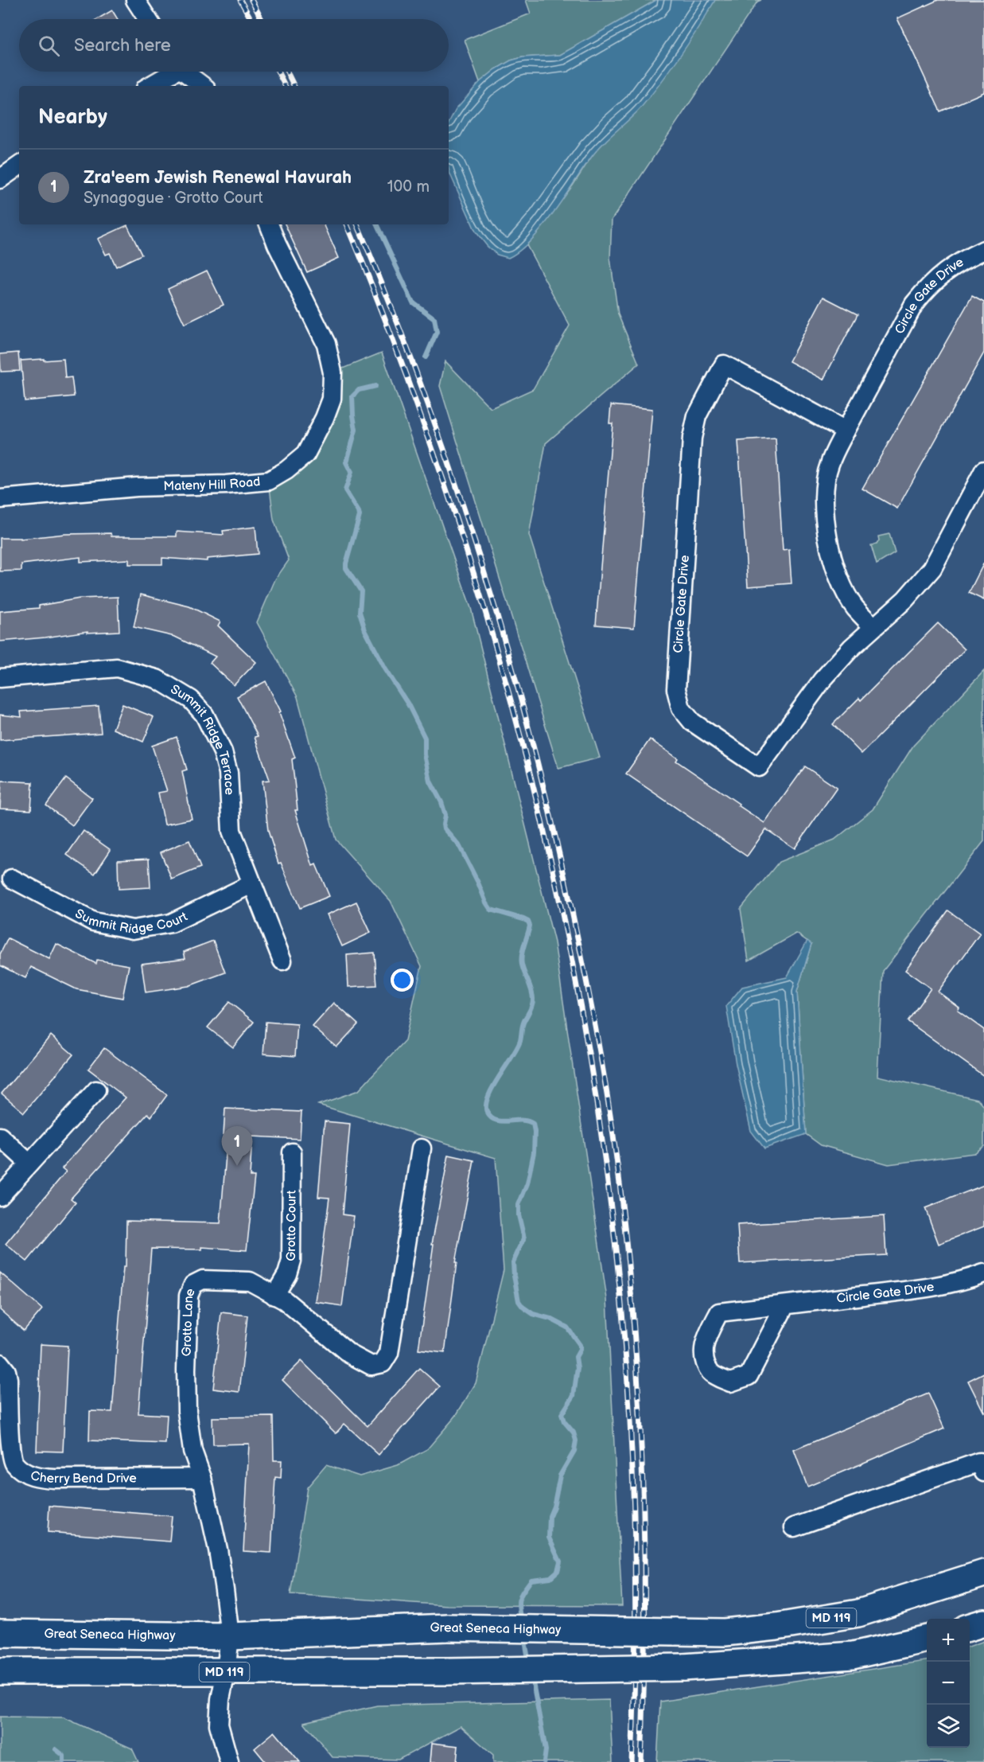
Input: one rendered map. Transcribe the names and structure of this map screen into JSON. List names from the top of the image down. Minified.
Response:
{"streets":{"main road":["MD 119","Great Seneca Highway"],"street":["Circle Gate Drive","Mateny Hill Road","Summit Ridge Terrace","Summit Ridge Court","Grotto Court","Grotto Lane","Cherry Bend Drive"]},"crossings":[["Summit Ridge Terrace","Summit Ridge Court"],["Grotto Court","Grotto Lane"],["Grotto Lane","Cherry Bend Drive"],["Grotto Lane","MD 119"],["Grotto Lane","Great Seneca Highway"]],"page":{"search":"Search here","heading":"Nearby","list":[{"mark":"1","name":"Zra'eem Jewish Renewal Havurah","note":"Synagogue · Grotto Court","value":"100 m"}],"pins":"1","map_buttons":["+","−"]}}
